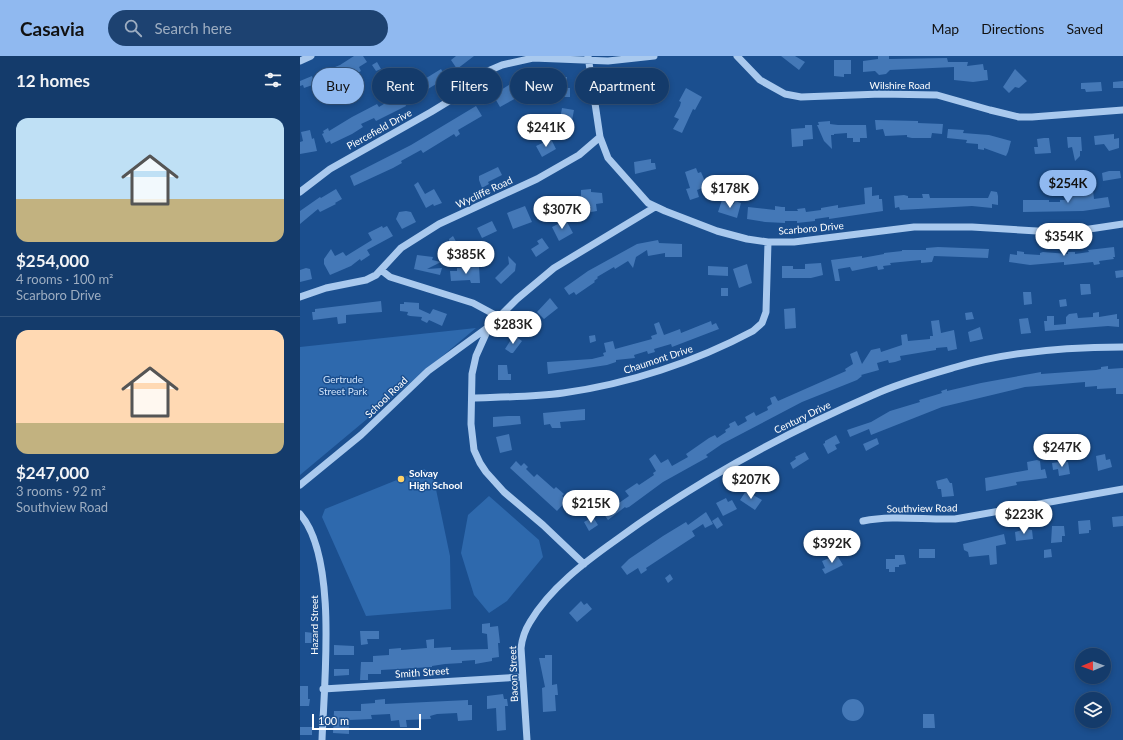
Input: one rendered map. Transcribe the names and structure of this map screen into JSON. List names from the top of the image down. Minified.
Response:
{"streets":{"street":["Wilshire Road","Piercefield Drive","Wycliffe Road","Scarboro Drive","Chaumont Drive","School Road","Century Drive","Southview Road","Hazard Street","Smith Street","Bacon Street"]},"crossings":[["Piercefield Drive","Scarboro Drive"],["Wycliffe Road","Scarboro Drive"],["Scarboro Drive","Chaumont Drive"],["Scarboro Drive","School Road"],["Century Drive","Bacon Street"],["Hazard Street","Smith Street"],["Smith Street","Bacon Street"]],"parks":["Gertrude Street Park"],"places":["Solvay High School"],"scale_bar":"100 m","north":"left","page":{"header":"Casavia","search":"Search here","nav":["Map","Directions","Saved"],"heading":"12 homes","chip":["Buy","Rent","Filters","New","Apartment"],"list":[{"name":"$254,000","note":"4 rooms · 100 m² · Scarboro Drive"},{"name":"$247,000","note":"3 rooms · 92 m² · Southview Road"}],"price":["$241K","$254K","$178K","$307K","$354K","$385K","$283K","$247K","$207K","$215K","$223K","$392K"],"scale":"100 m"}}
